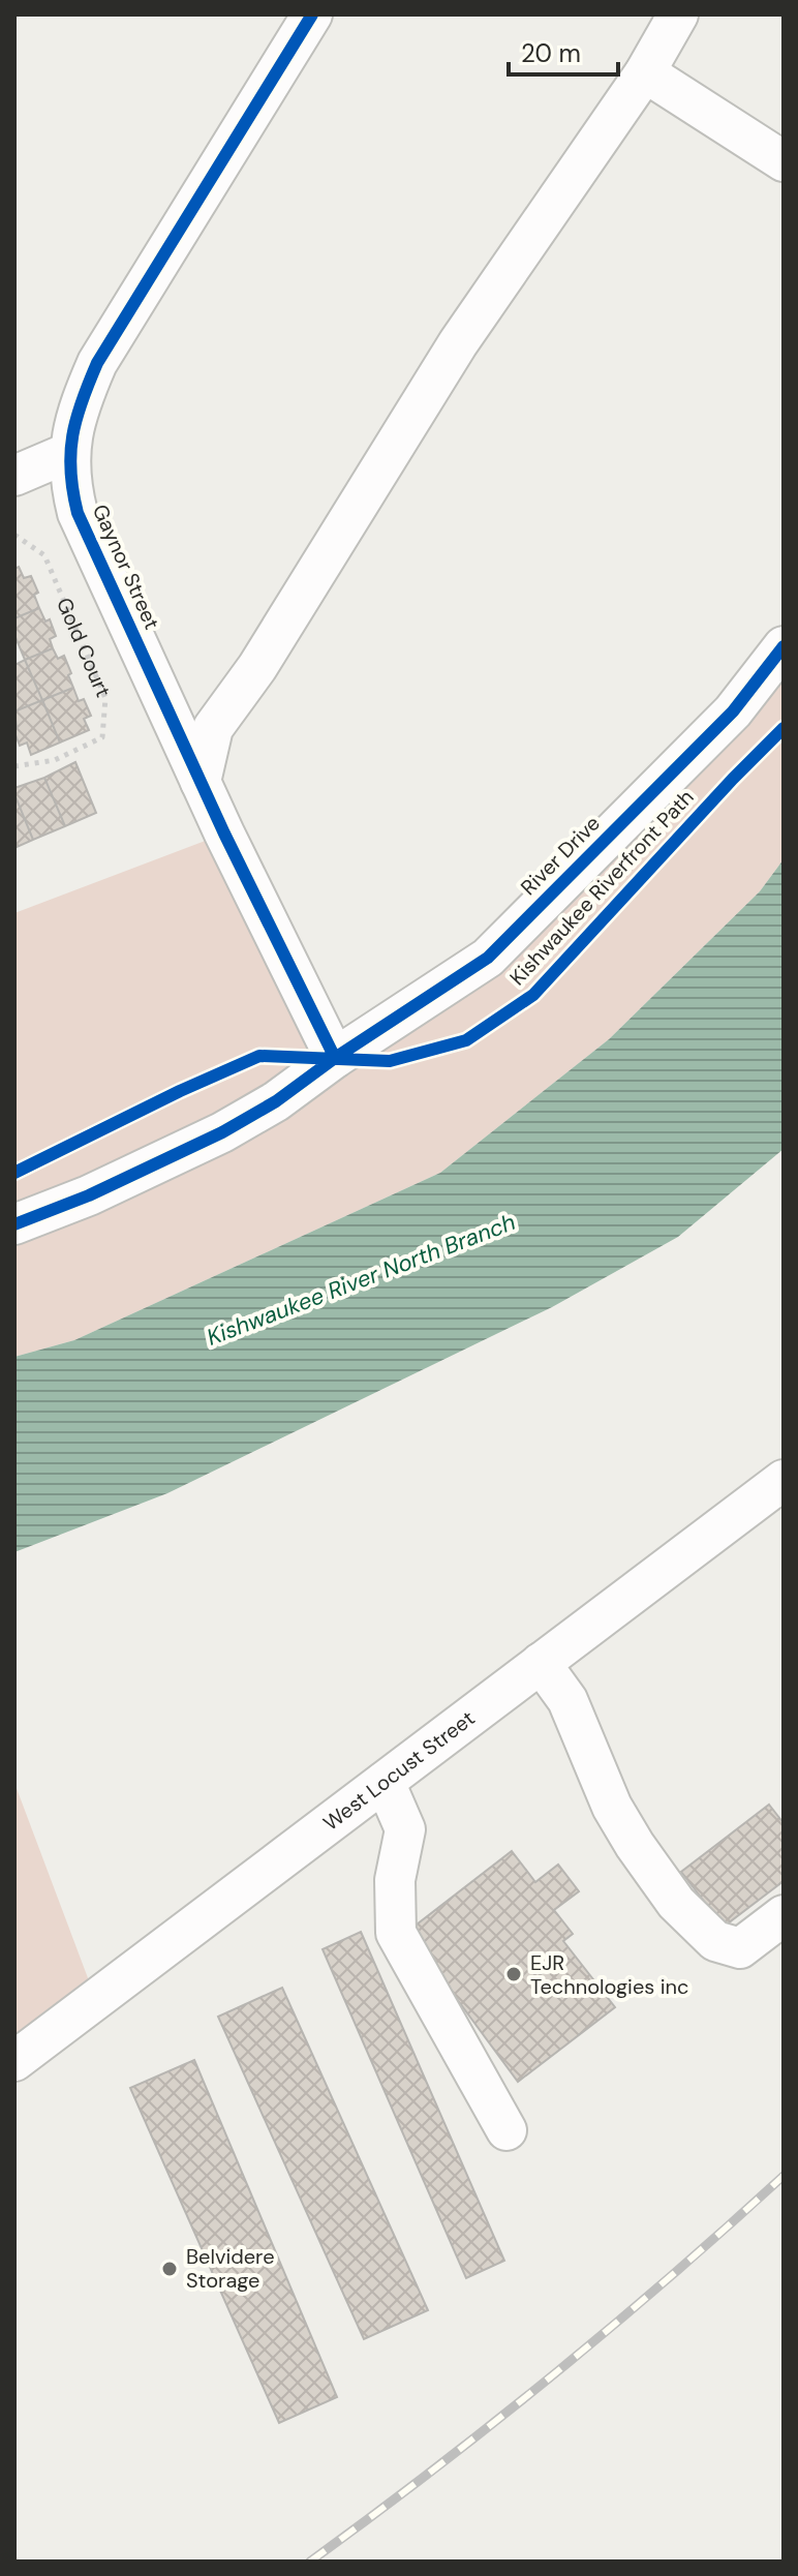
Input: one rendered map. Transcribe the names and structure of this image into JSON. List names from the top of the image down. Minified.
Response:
{"streets":{"street":["Gaynor Street","River Drive","West Locust Street"],"path":["Gold Court"],"cycle path":["Kishwaukee Riverfront Path"]},"crossings":[["Gaynor Street","River Drive"]],"water":["Kishwaukee River North Branch"],"places":["EJR Technologies inc","Belvidere Storage"],"scale_bar":"20 m"}
